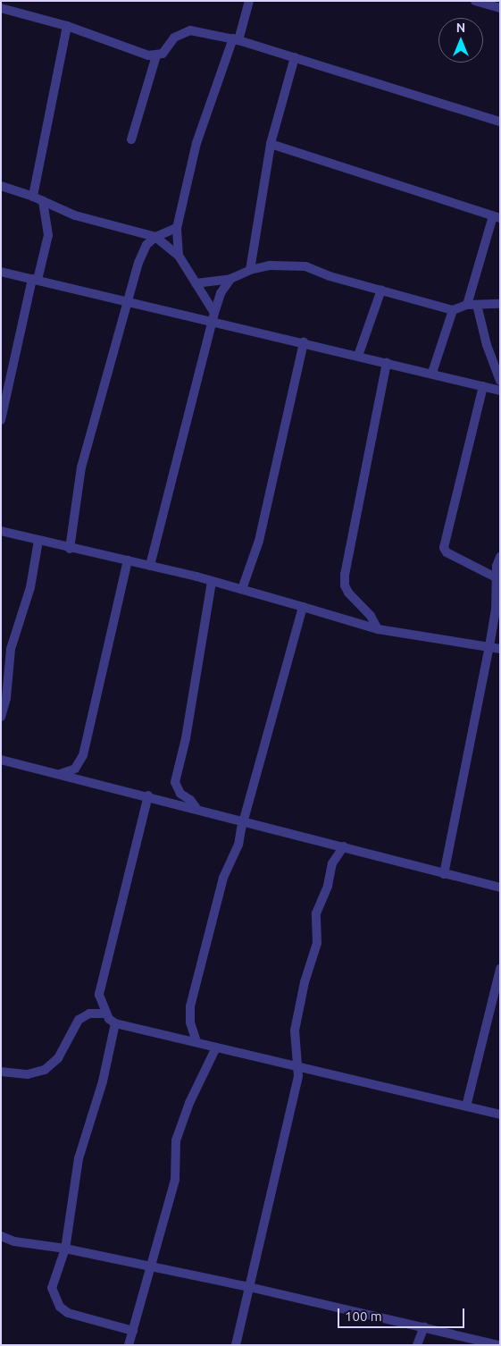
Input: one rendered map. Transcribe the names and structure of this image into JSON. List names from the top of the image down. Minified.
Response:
{"scale_bar":"100 m","north":"top"}
